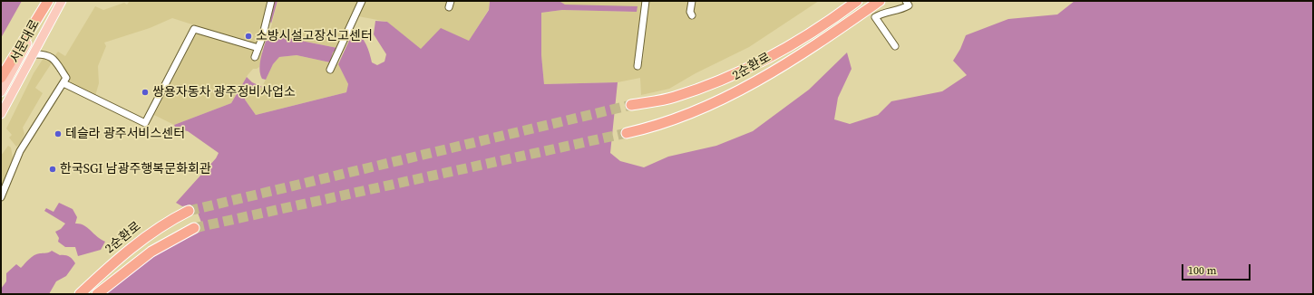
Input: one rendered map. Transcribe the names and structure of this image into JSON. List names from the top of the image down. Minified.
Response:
{"streets":{"highway":["2순환로"],"main road":["서문대로"]},"places":["소방시설고장신고센터","쌍용자동차 광주정비사업소","테슬라 광주서비스센터","한국SGI 남광주행복문화회관"],"scale_bar":"100 m"}
